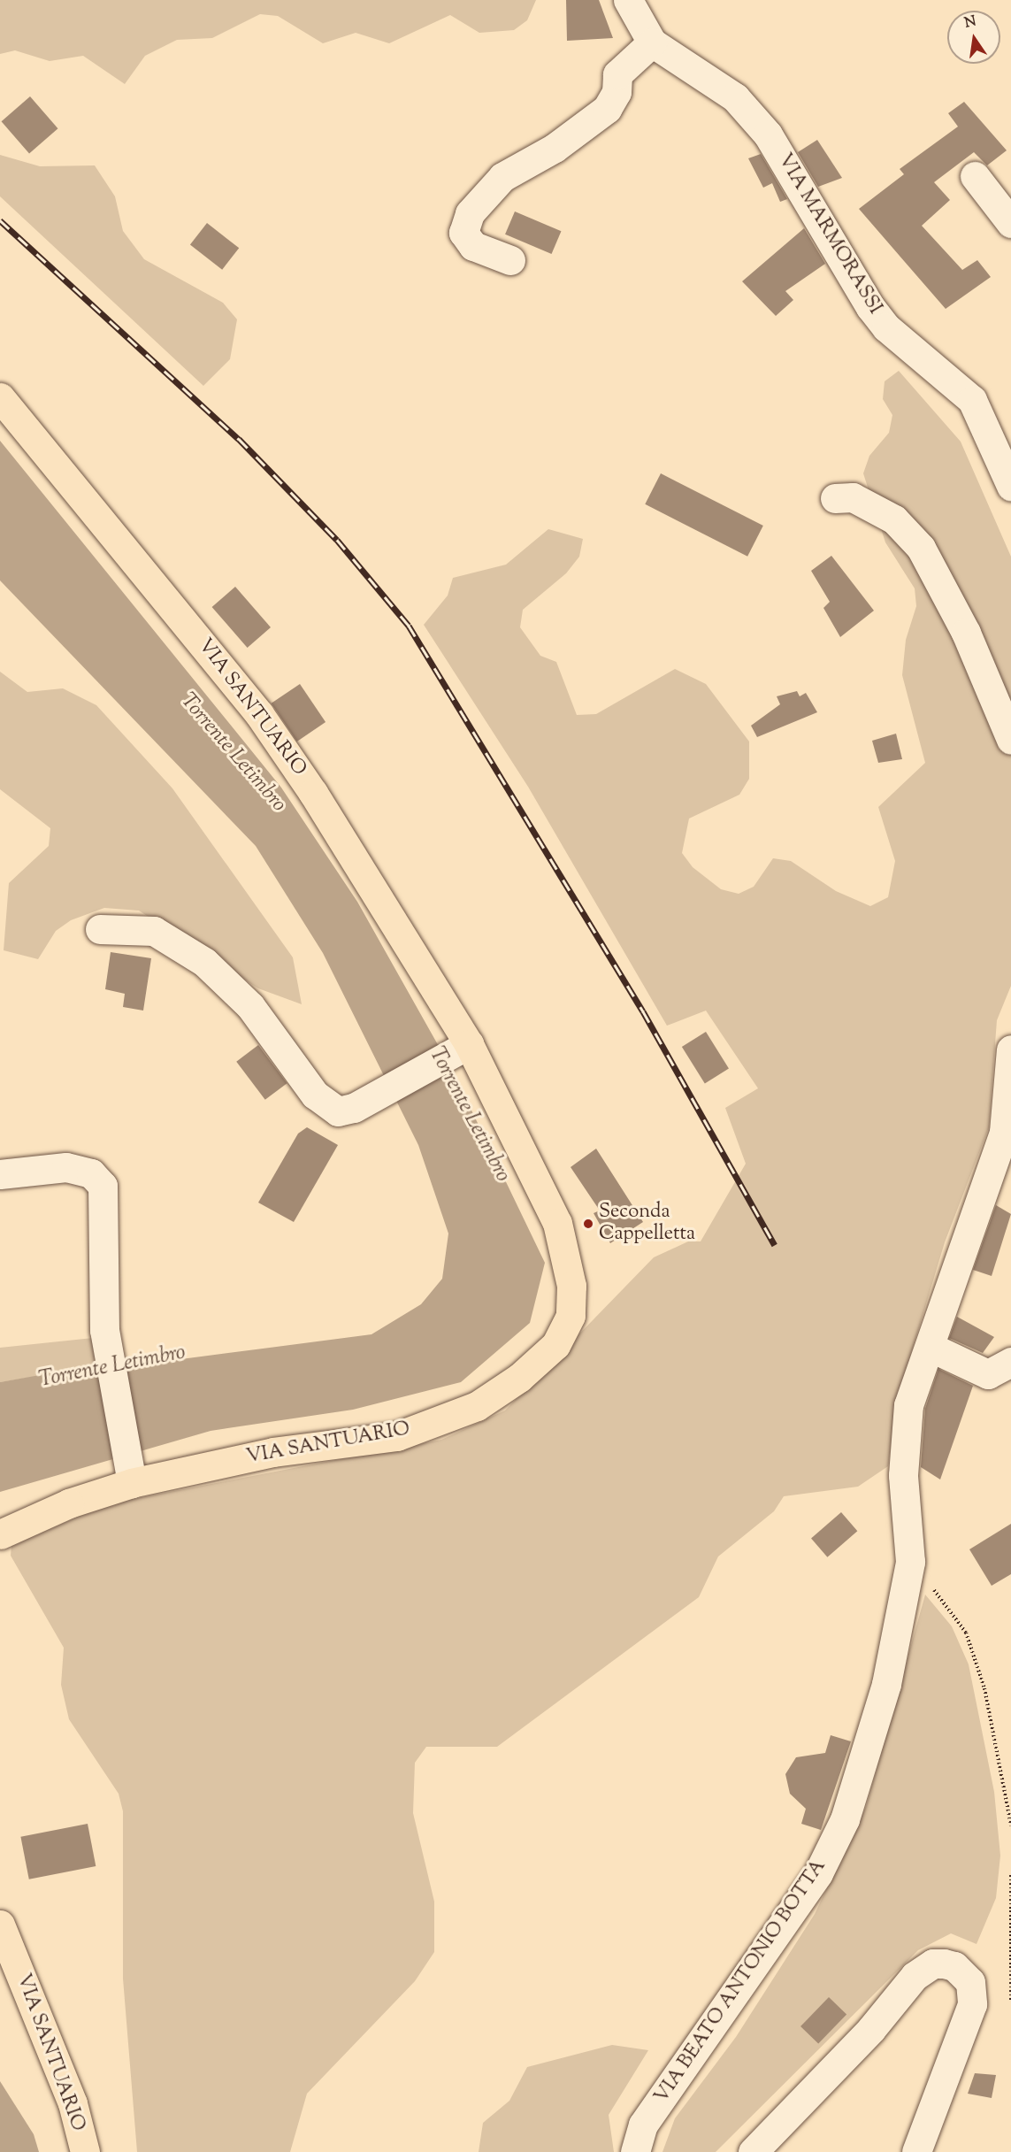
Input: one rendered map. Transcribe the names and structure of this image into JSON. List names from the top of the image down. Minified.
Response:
{"streets":{"main road":["VIA SANTUARIO"],"street":["VIA MARMORASSI","VIA BEATO ANTONIO BOTTA"]},"water":["Torrente Letimbro"],"places":["Seconda Cappelletta"],"north":"top"}
